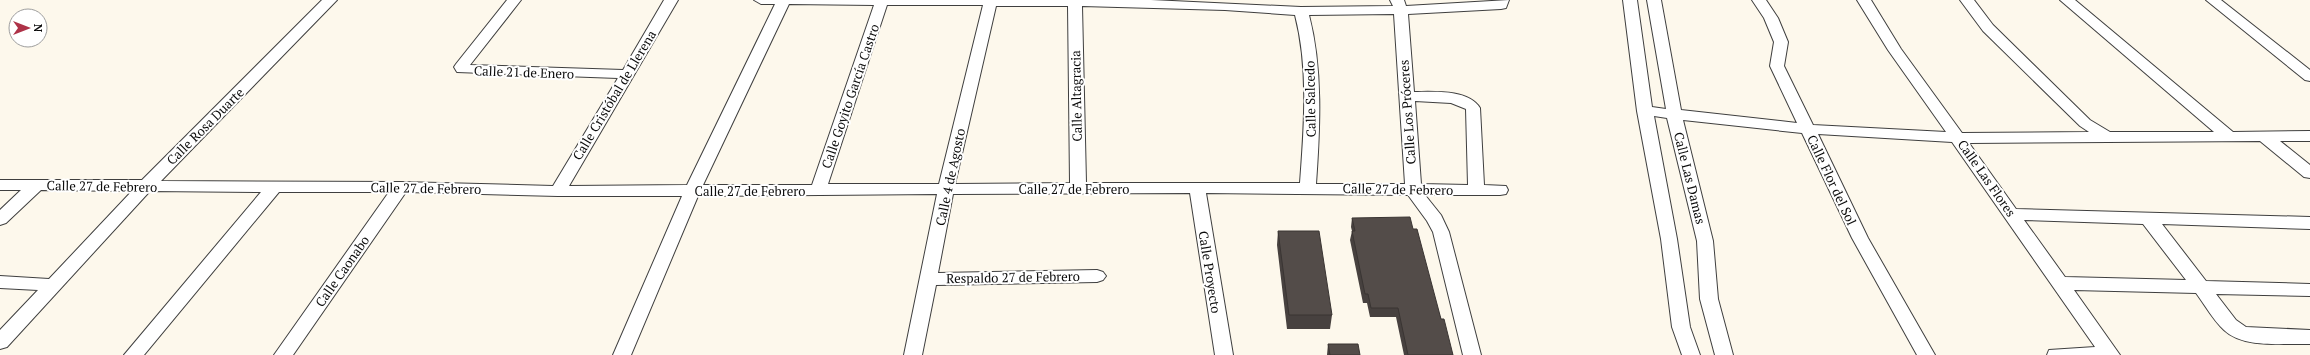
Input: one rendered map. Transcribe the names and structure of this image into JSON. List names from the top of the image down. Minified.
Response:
{"streets":{"street":["Calle 21 de Enero","Calle Cristóbal de Llerena","Calle Goyito García Castro","Calle Altagracia","Calle Salcedo","Calle Los Próceres","Calle Rosa Duarte","Calle 4 de Agosto","Calle Las Damas","Calle Las Flores","Calle Flor del Sol","Calle 27 de Febrero","Calle Caonabo","Calle Proyecto","Respaldo 27 de Febrero"]},"crossings":[["Calle 21 de Enero","Calle Cristóbal de Llerena"],["Calle Cristóbal de Llerena","Calle 27 de Febrero"],["Calle Goyito García Castro","Calle 27 de Febrero"],["Calle Altagracia","Calle 27 de Febrero"],["Calle Salcedo","Calle 27 de Febrero"],["Calle Los Próceres","Calle 27 de Febrero"],["Calle Rosa Duarte","Calle 27 de Febrero"],["Calle 4 de Agosto","Calle 27 de Febrero"],["Calle 4 de Agosto","Respaldo 27 de Febrero"],["Calle 27 de Febrero","Calle Caonabo"],["Calle 27 de Febrero","Calle Proyecto"]],"north":"right"}
